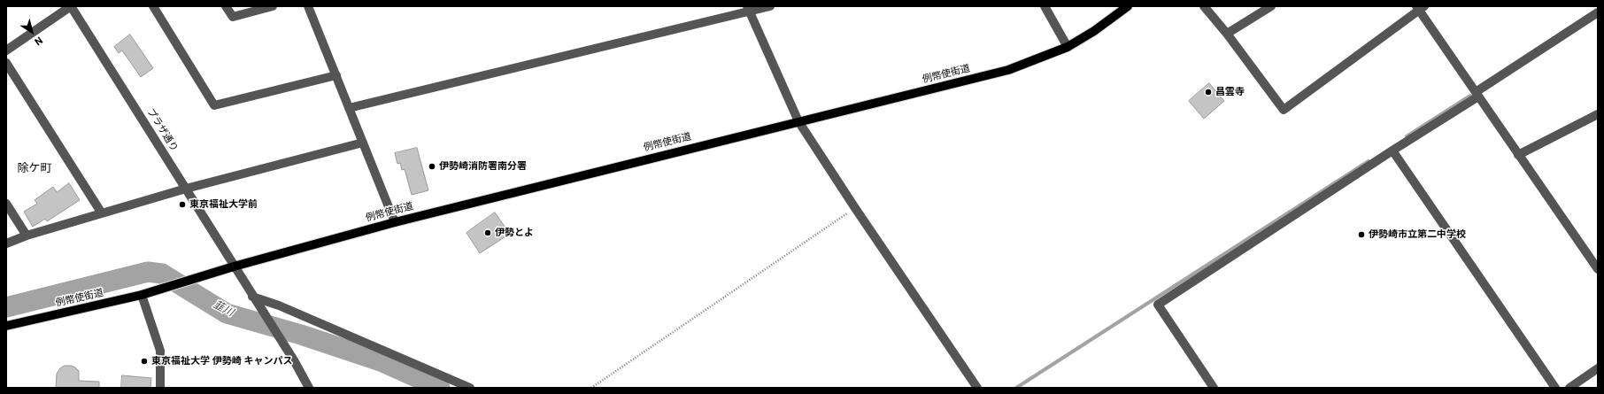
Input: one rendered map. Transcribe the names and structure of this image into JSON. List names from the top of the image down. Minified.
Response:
{"streets":{"main road":["例幣使街道"],"street":["プラザ通り"]},"crossings":[["例幣使街道","プラザ通り"]],"districts":["除ケ町"],"water":["韮川"],"places":["昌雲寺","伊勢崎消防署南分署","東京福祉大学前","伊勢とよ","伊勢崎市立第二中学校","東京福祉大学 伊勢崎 キャンパス"],"north":"bottom right"}
